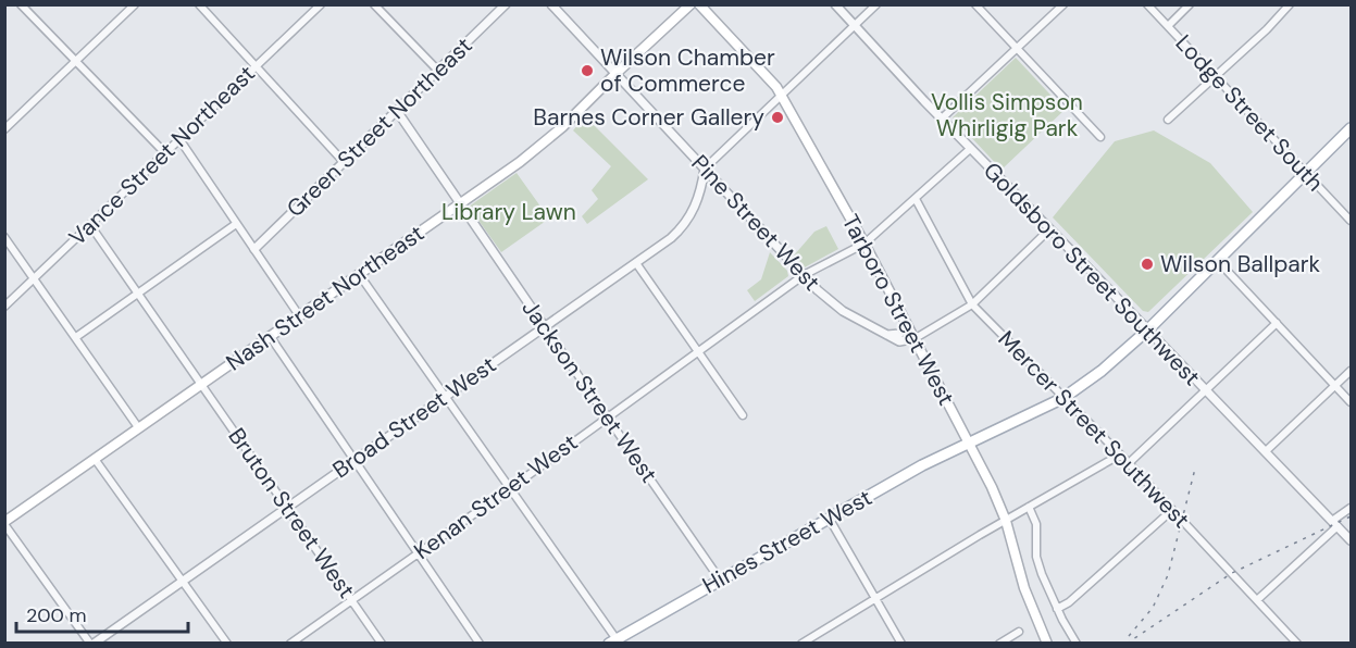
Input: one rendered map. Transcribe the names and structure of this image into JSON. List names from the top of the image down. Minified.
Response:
{"streets":{"main road":["Nash Street Northeast","Tarboro Street West","Hines Street West"],"street":["Lodge Street South","Green Street Northeast","Vance Street Northeast","Pine Street West","Goldsboro Street Southwest","Jackson Street West","Broad Street West","Mercer Street Southwest","Kenan Street West","Bruton Street West"]},"crossings":[["Lodge Street South","Hines Street West"],["Green Street Northeast","Jackson Street West"],["Vance Street Northeast","Bruton Street West"],["Pine Street West","Nash Street Northeast"],["Pine Street West","Tarboro Street West"],["Pine Street West","Broad Street West"],["Pine Street West","Kenan Street West"],["Goldsboro Street Southwest","Kenan Street West"],["Goldsboro Street Southwest","Hines Street West"],["Nash Street Northeast","Jackson Street West"],["Nash Street Northeast","Bruton Street West"],["Tarboro Street West","Kenan Street West"],["Tarboro Street West","Hines Street West"],["Jackson Street West","Broad Street West"],["Jackson Street West","Kenan Street West"],["Jackson Street West","Hines Street West"],["Broad Street West","Bruton Street West"],["Mercer Street Southwest","Kenan Street West"],["Mercer Street Southwest","Hines Street West"],["Kenan Street West","Bruton Street West"]],"parks":["Vollis Simpson Whirligig Park","Library Lawn"],"places":["Wilson Chamber of Commerce","Barnes Corner Gallery","Wilson Ballpark"],"scale_bar":"200 m"}
